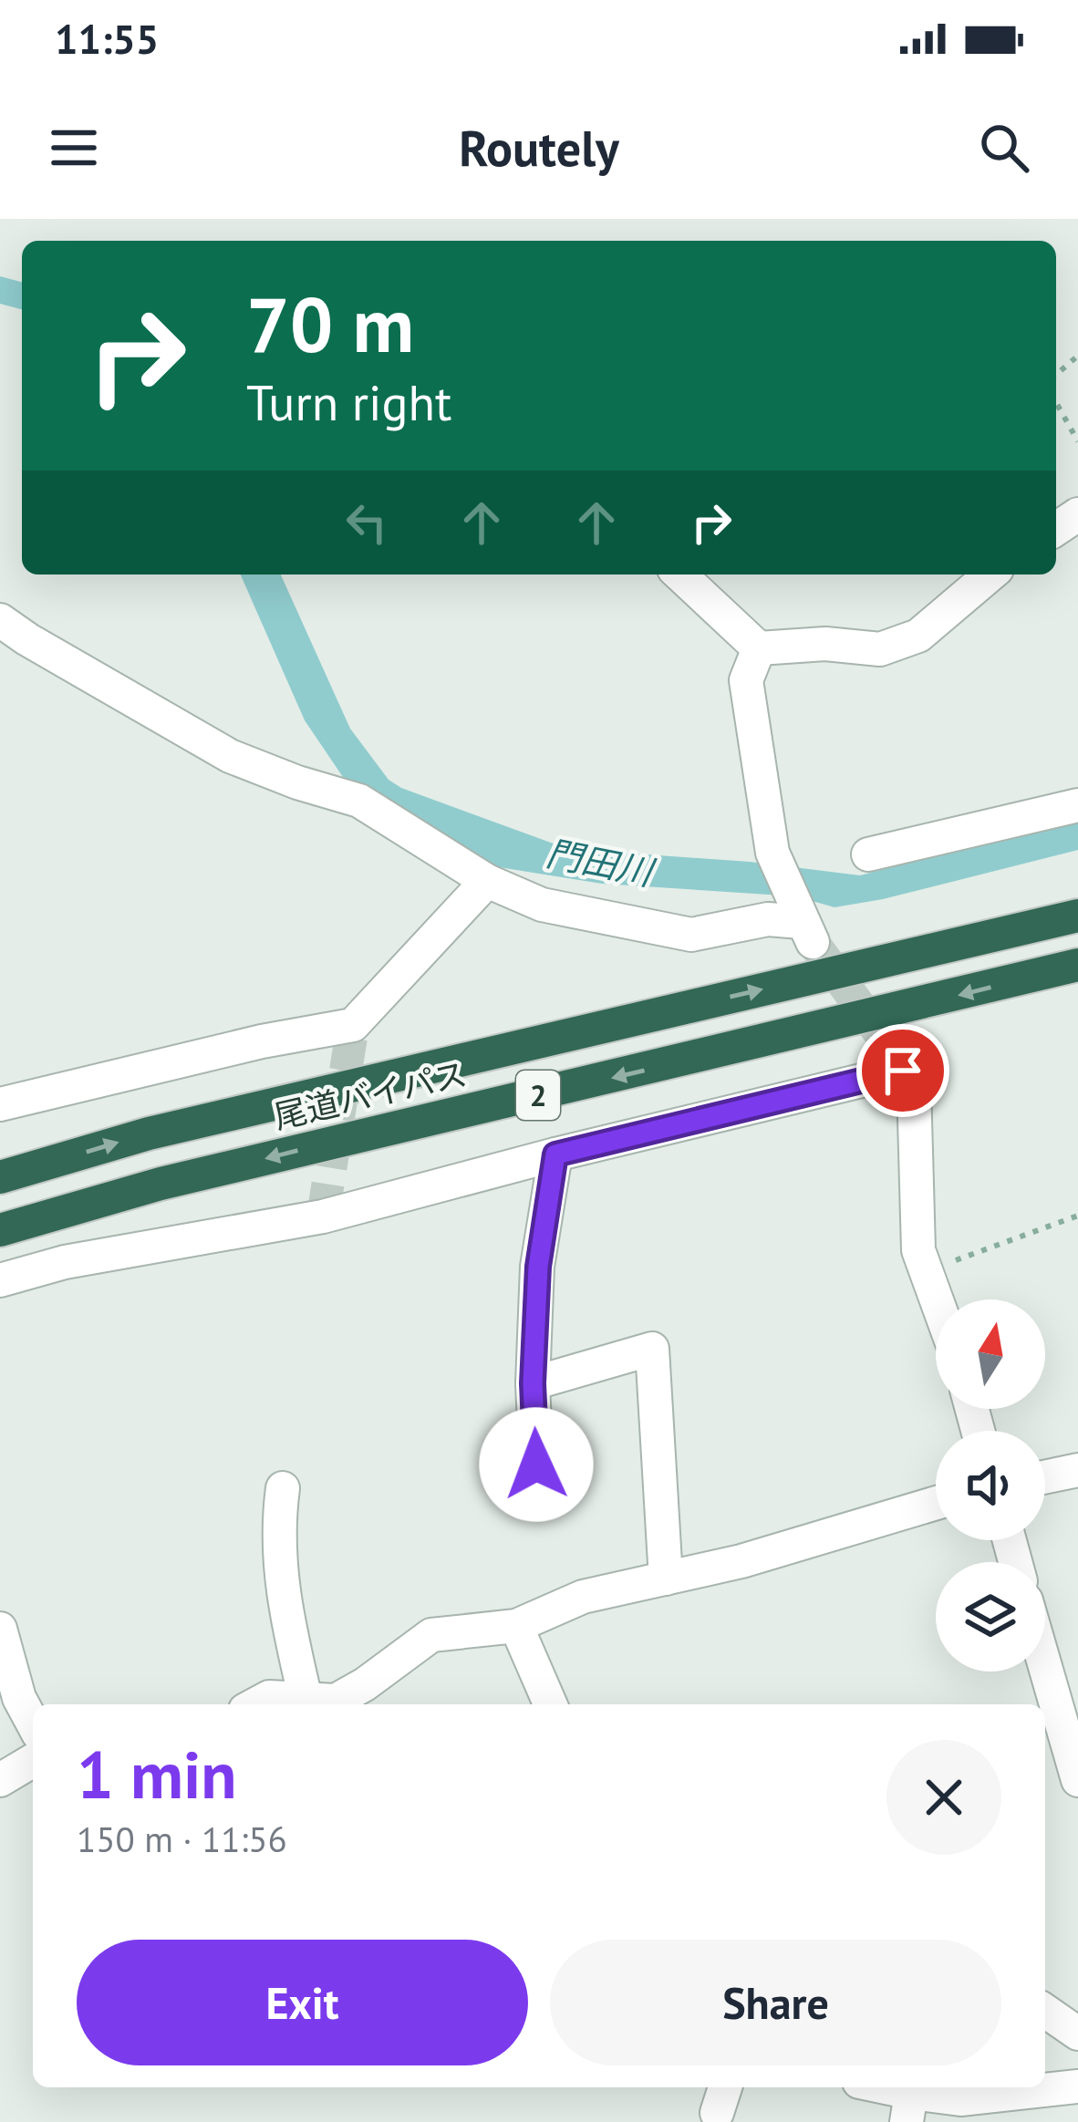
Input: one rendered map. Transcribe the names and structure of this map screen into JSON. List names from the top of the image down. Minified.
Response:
{"streets":{"highway":["尾道バイパス","2"]},"water":["門田川"],"north":"top","page":{"status":"11:55","header":"Routely","turn":["70 m","Turn right"],"heading":["1 min","150 m · 11:56"],"buttons":["Exit","Share"]}}
